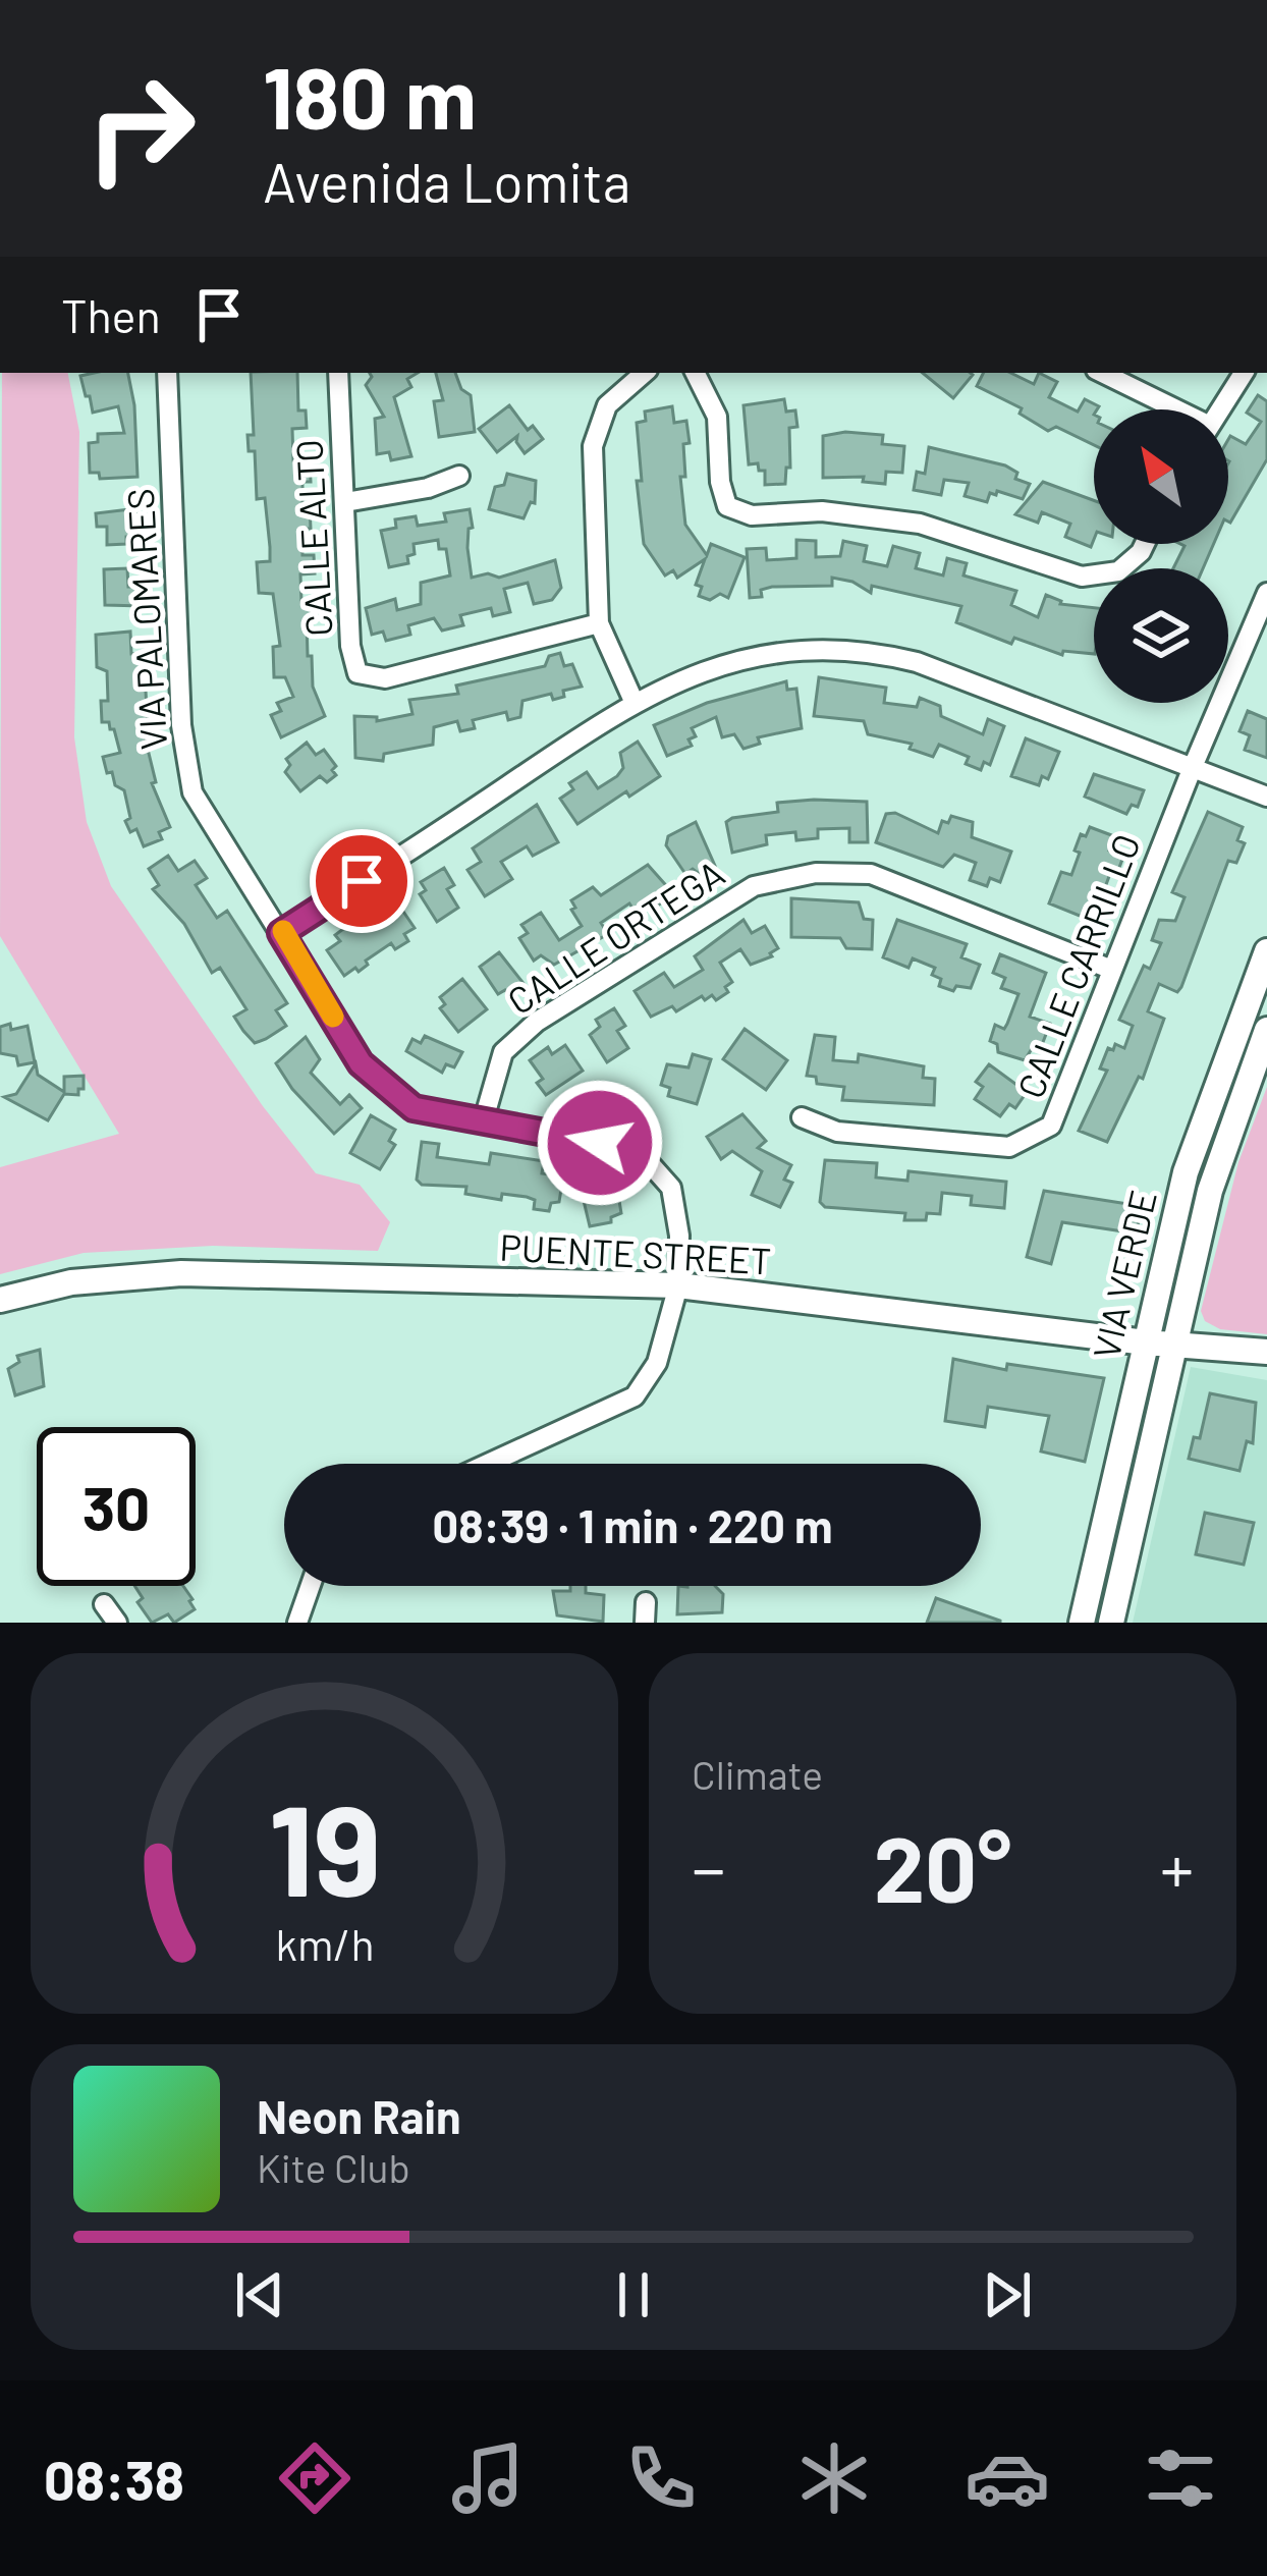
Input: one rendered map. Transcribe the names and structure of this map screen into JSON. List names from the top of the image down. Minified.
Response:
{"streets":{"main road":["PUENTE STREET","VIA VERDE"],"street":["CALLE ALTO","VIA PALOMARES","CALLE ORTEGA","CALLE CARRILLO"]},"crossings":[["VIA PALOMARES","CALLE ORTEGA"],["VIA PALOMARES","PUENTE STREET"],["CALLE ORTEGA","CALLE CARRILLO"],["PUENTE STREET","VIA VERDE"]],"north":"top left","page":{"turn":["180 m","Avenida Lomita"],"then":"Then","limit":"30","trip":"08:39 · 1 min · 220 m","tile":"Climate","heat":["−","20°","+"],"song":["Neon Rain","Kite Club"],"tabs":"08:38","gauge":["19","km/h"]}}
